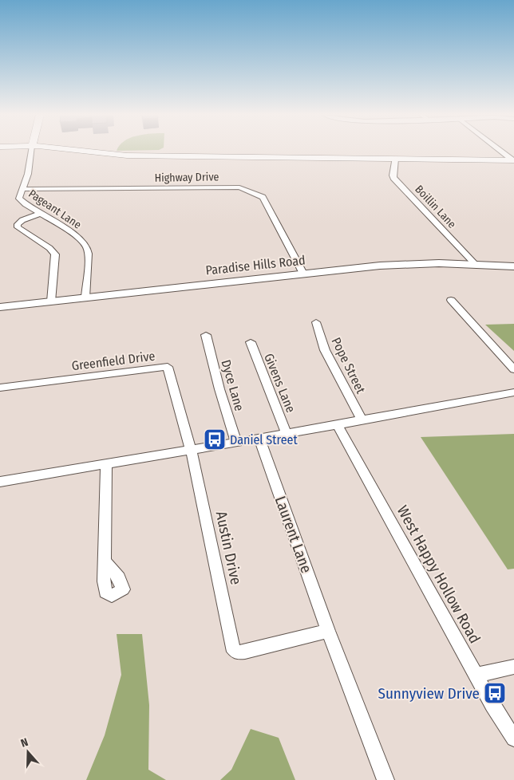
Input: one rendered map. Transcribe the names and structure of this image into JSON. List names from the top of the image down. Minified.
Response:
{"streets":{"street":["Highway Drive","Boillin Lane","Pageant Lane","Paradise Hills Road","Greenfield Drive","Pope Street","Givens Lane","Dyce Lane","Laurent Lane","Austin Drive","West Happy Hollow Road"]},"crossings":[["Highway Drive","Pageant Lane"],["Highway Drive","Paradise Hills Road"],["Boillin Lane","Paradise Hills Road"],["Pageant Lane","Paradise Hills Road"],["Greenfield Drive","Austin Drive"],["Laurent Lane","Austin Drive"]],"places":{"bus stop":["Daniel Street","Sunnyview Drive"]},"north":"top"}
